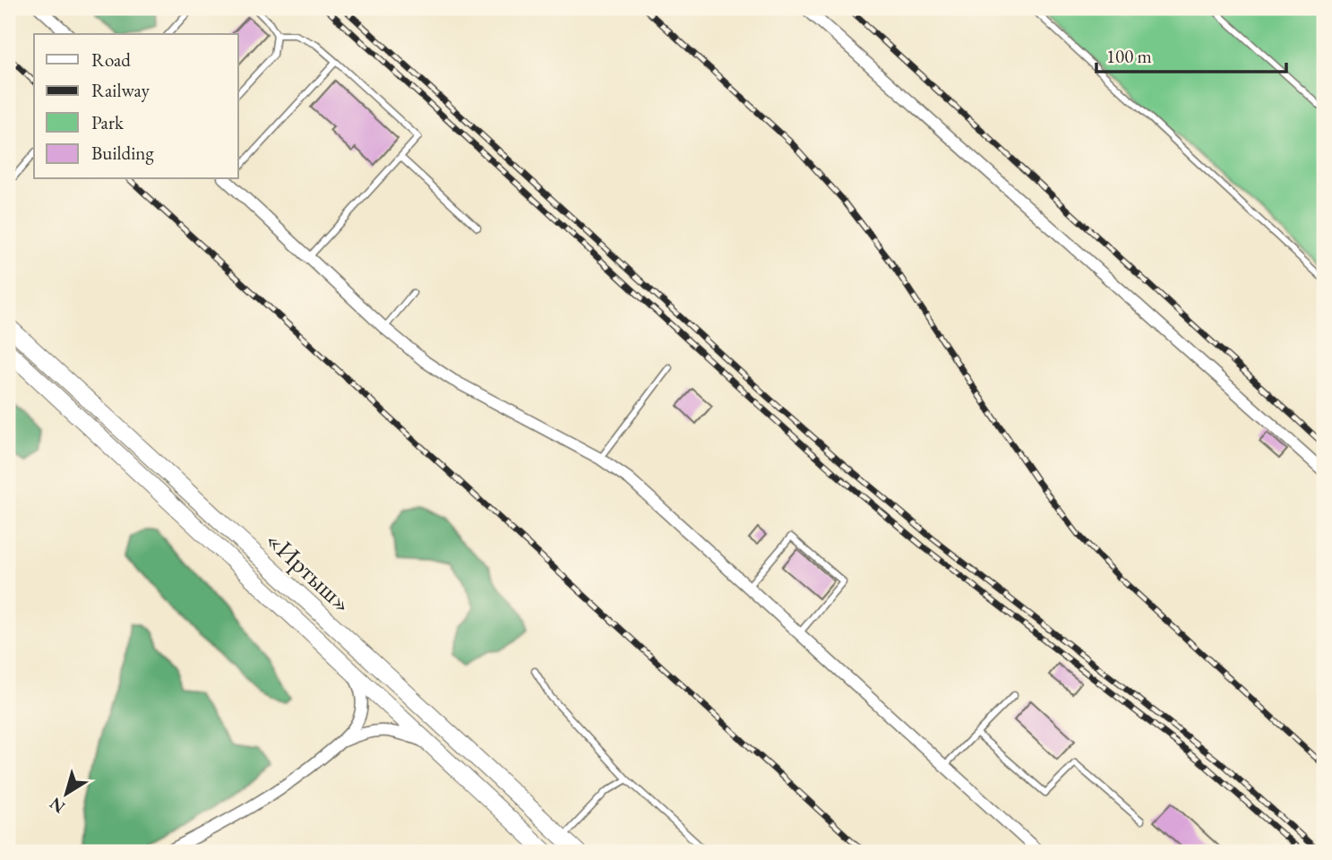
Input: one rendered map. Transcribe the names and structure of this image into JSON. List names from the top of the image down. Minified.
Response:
{"streets":{"main road":["«Иртыш»"]},"legend":["Road","Railway","Park","Building"],"scale_bar":"100 m","north":"bottom left"}
